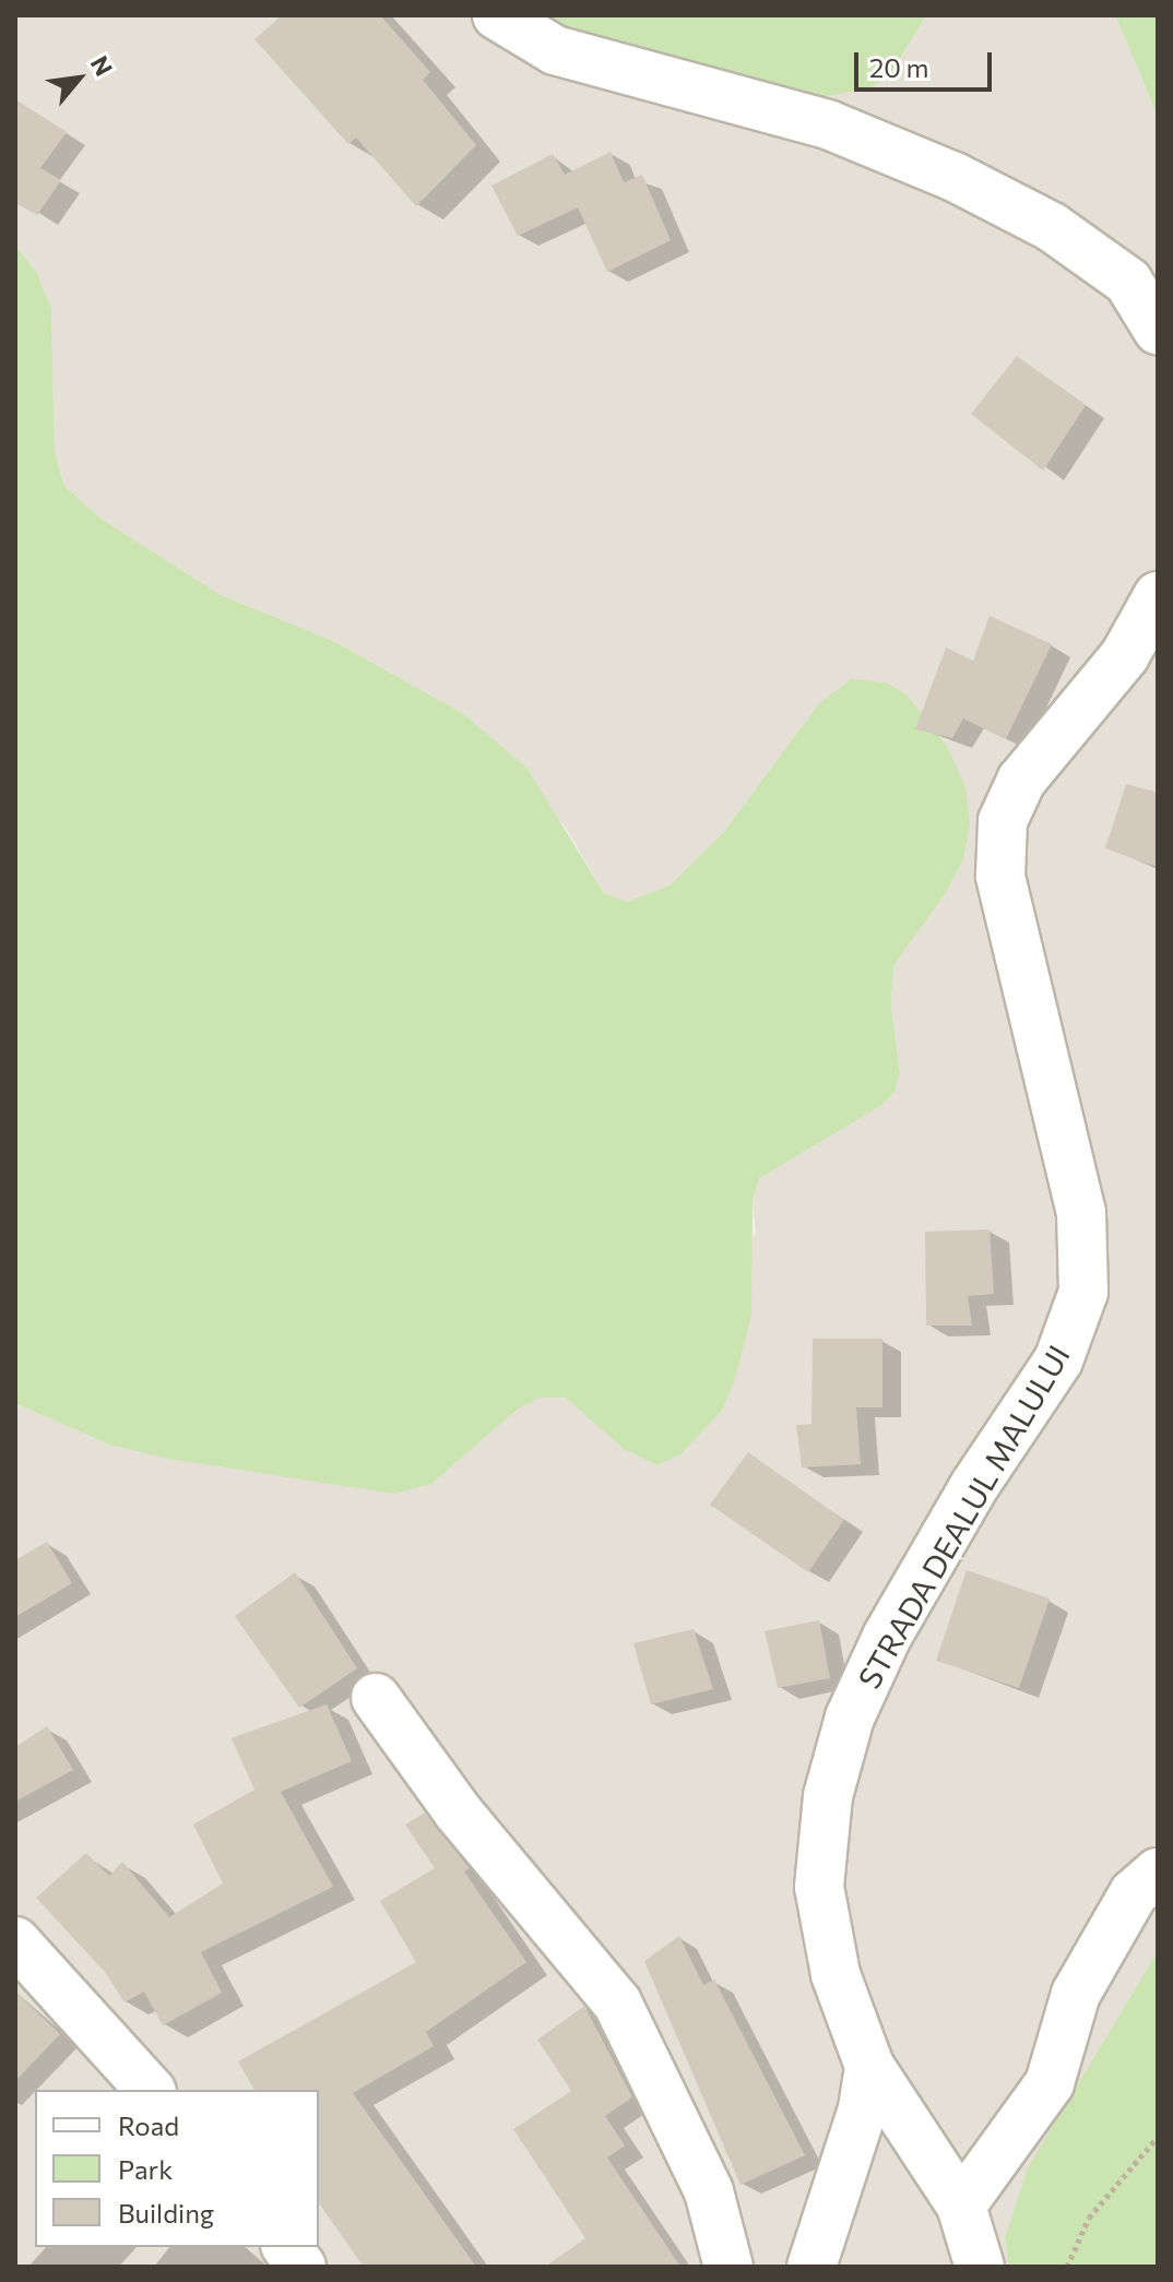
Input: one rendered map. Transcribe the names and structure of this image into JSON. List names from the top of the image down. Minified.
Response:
{"streets":{"street":["STRADA DEALUL MALULUI"]},"legend":["Road","Park","Building"],"scale_bar":"20 m","north":"top right"}
